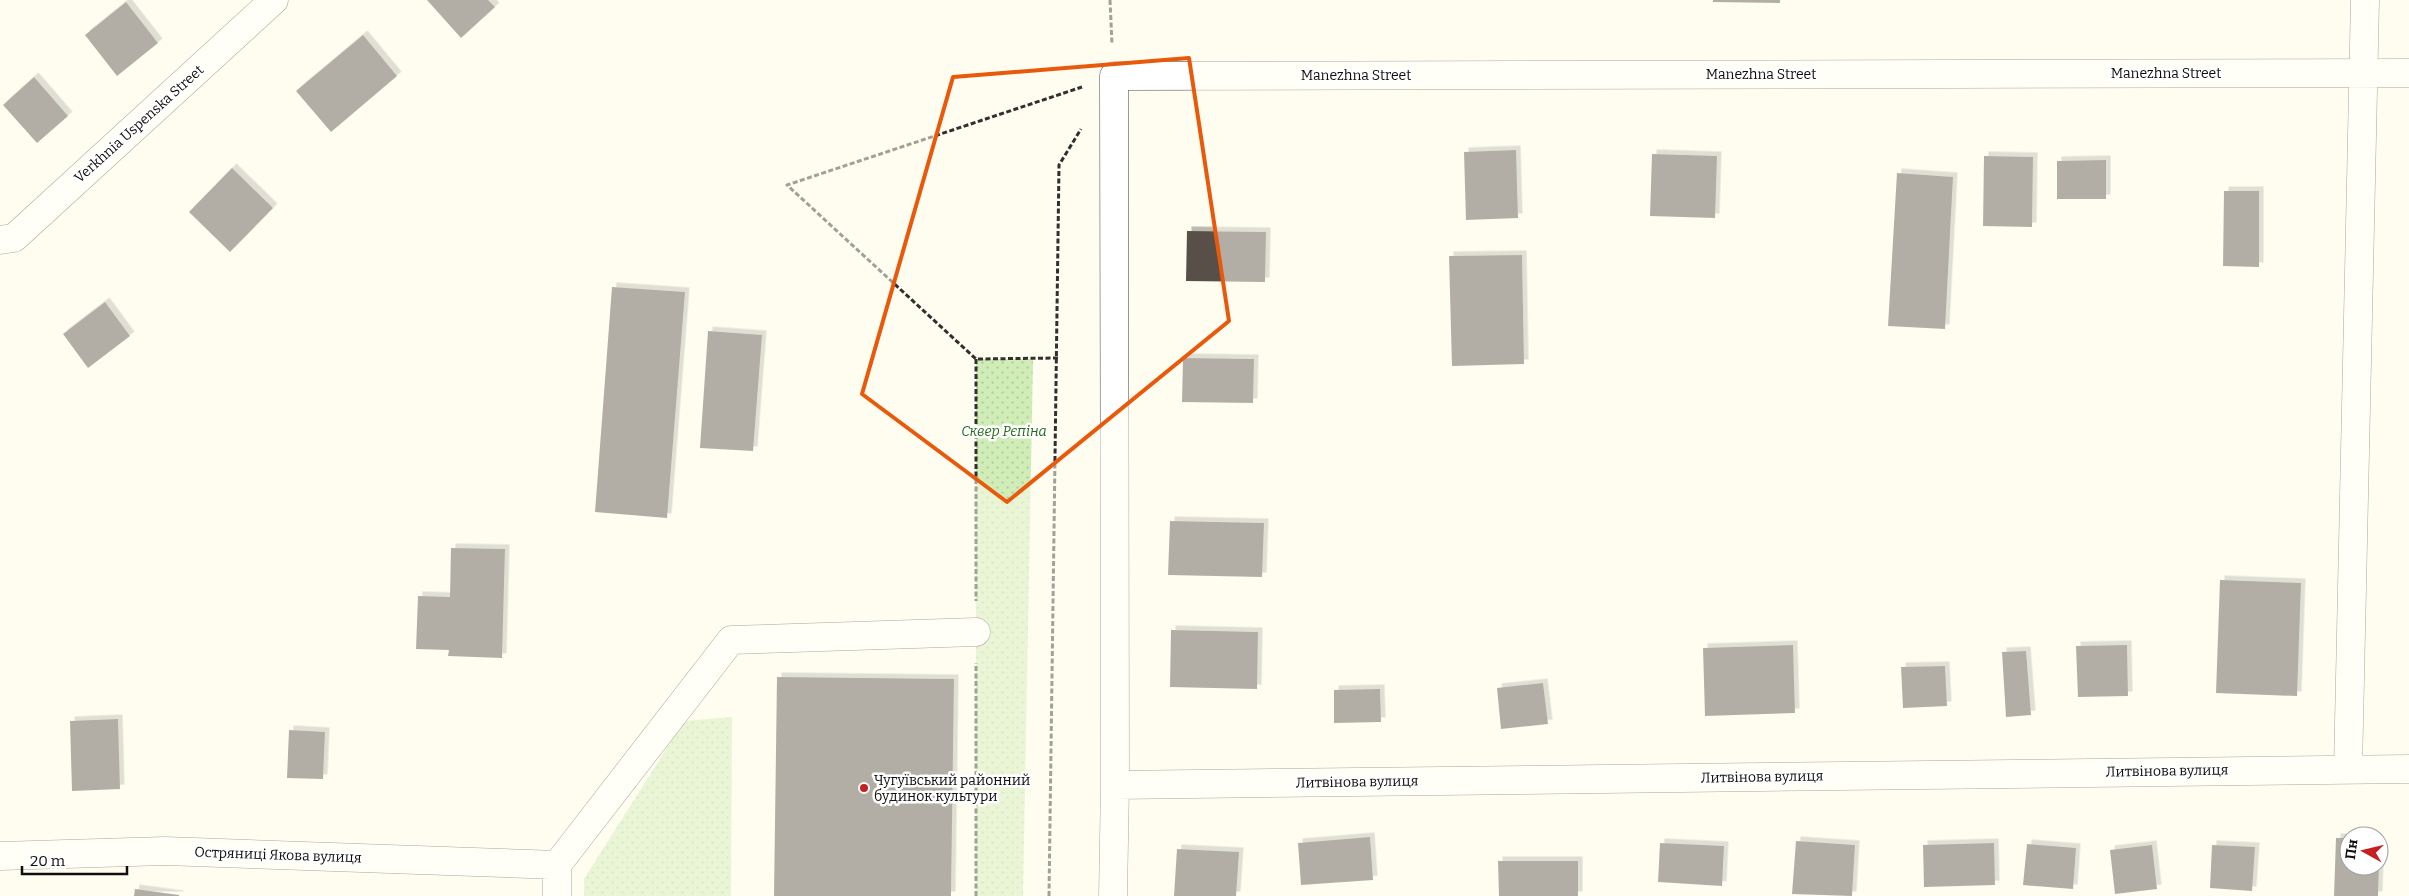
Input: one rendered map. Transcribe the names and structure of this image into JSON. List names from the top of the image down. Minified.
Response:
{"streets":{"street":["Manezhna Street","Verkhnia Uspenska Street","Литвінова вулиця","Остряниці Якова вулиця"]},"parks":["Сквер Рєпіна"],"places":["Чугуївський районний будинок культури"],"scale_bar":"20 m","north":"left"}
